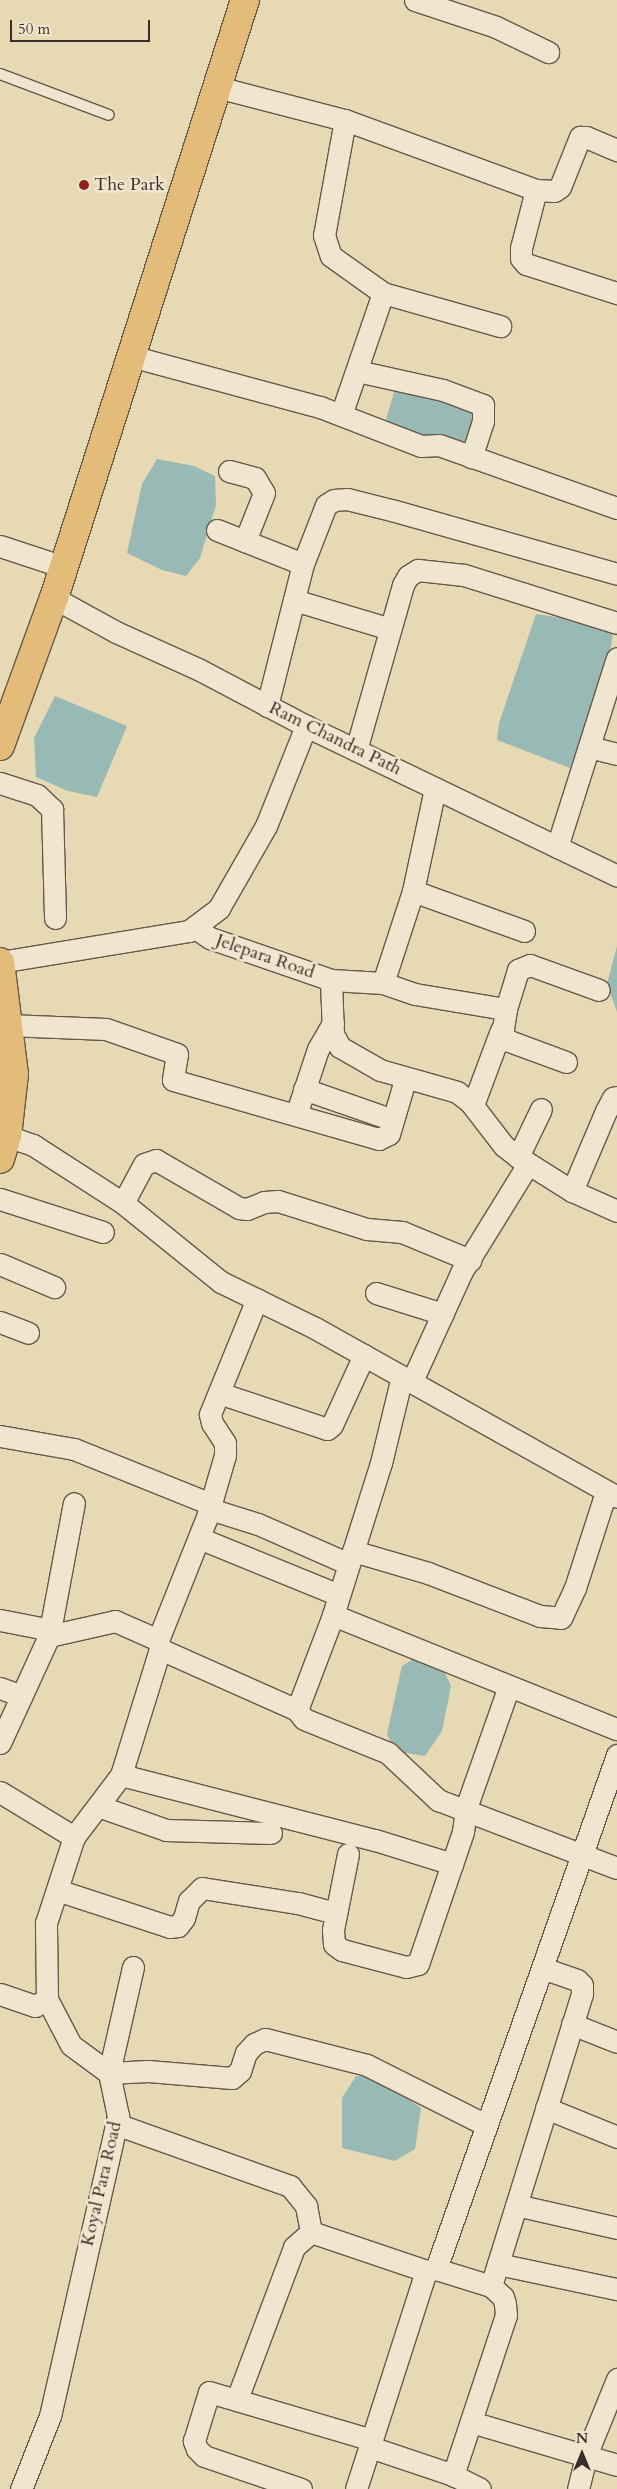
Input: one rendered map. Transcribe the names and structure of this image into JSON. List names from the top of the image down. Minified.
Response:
{"streets":{"street":["Ram Chandra Path","Jelepara Road","Koyal Para Road"]},"places":["The Park"],"scale_bar":"50 m","north":"top"}
